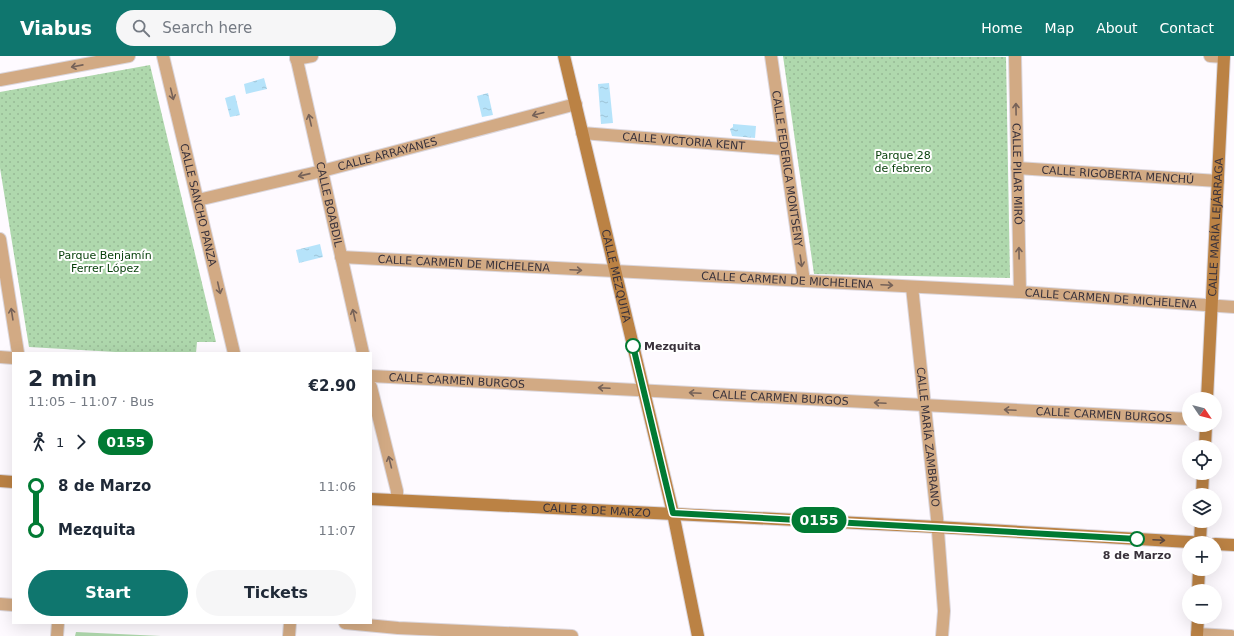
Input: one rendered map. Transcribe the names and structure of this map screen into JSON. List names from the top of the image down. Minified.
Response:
{"streets":{"street":["CALLE VICTORIA KENT","CALLE ARRAYANES","CALLE FEDERICA MONTSENY","CALLE PILAR MIRÓ","CALLE RIGOBERTA MENCHÚ","CALLE SANCHO PANZA","CALLE BOABDIL","CALLE MARÍA LEJÁRRAGA","CALLE CARMEN DE MICHELENA","CALLE MEZQUITA","CALLE CARMEN BURGOS","CALLE MARÍA ZAMBRANO","CALLE 8 DE MARZO"]},"crossings":[["CALLE VICTORIA KENT","CALLE FEDERICA MONTSENY"],["CALLE VICTORIA KENT","CALLE MEZQUITA"],["CALLE ARRAYANES","CALLE SANCHO PANZA"],["CALLE ARRAYANES","CALLE BOABDIL"],["CALLE ARRAYANES","CALLE MEZQUITA"],["CALLE FEDERICA MONTSENY","CALLE CARMEN DE MICHELENA"],["CALLE PILAR MIRÓ","CALLE RIGOBERTA MENCHÚ"],["CALLE PILAR MIRÓ","CALLE CARMEN DE MICHELENA"],["CALLE RIGOBERTA MENCHÚ","CALLE MARÍA LEJÁRRAGA"],["CALLE BOABDIL","CALLE CARMEN DE MICHELENA"],["CALLE MARÍA LEJÁRRAGA","CALLE CARMEN DE MICHELENA"],["CALLE CARMEN DE MICHELENA","CALLE MEZQUITA"],["CALLE CARMEN DE MICHELENA","CALLE MARÍA ZAMBRANO"],["CALLE MEZQUITA","CALLE CARMEN BURGOS"],["CALLE MEZQUITA","CALLE 8 DE MARZO"],["CALLE CARMEN BURGOS","CALLE MARÍA ZAMBRANO"],["CALLE MARÍA ZAMBRANO","CALLE 8 DE MARZO"]],"one_way":["CALLE ARRAYANES","CALLE FEDERICA MONTSENY","CALLE PILAR MIRÓ","CALLE SANCHO PANZA","CALLE BOABDIL","CALLE CARMEN DE MICHELENA","CALLE CARMEN BURGOS"],"parks":["Parque 28 de febrero","Parque Benjamín Ferrer López"],"places":["Mezquita","8 de Marzo"],"lines":["bus line 0155"],"north":"bottom right","page":{"header":"Viabus","search":"Search here","nav":["Home","Map","About","Contact"],"on_map":"0155","heading":["2 min","11:05 – 11:07 · Bus","€2.90"],"map_buttons":["+","−"],"legs":["1","0155"],"list":[{"name":"8 de Marzo","value":"11:06"},{"name":"Mezquita","value":"11:07"}],"buttons":["Start","Tickets"]}}
